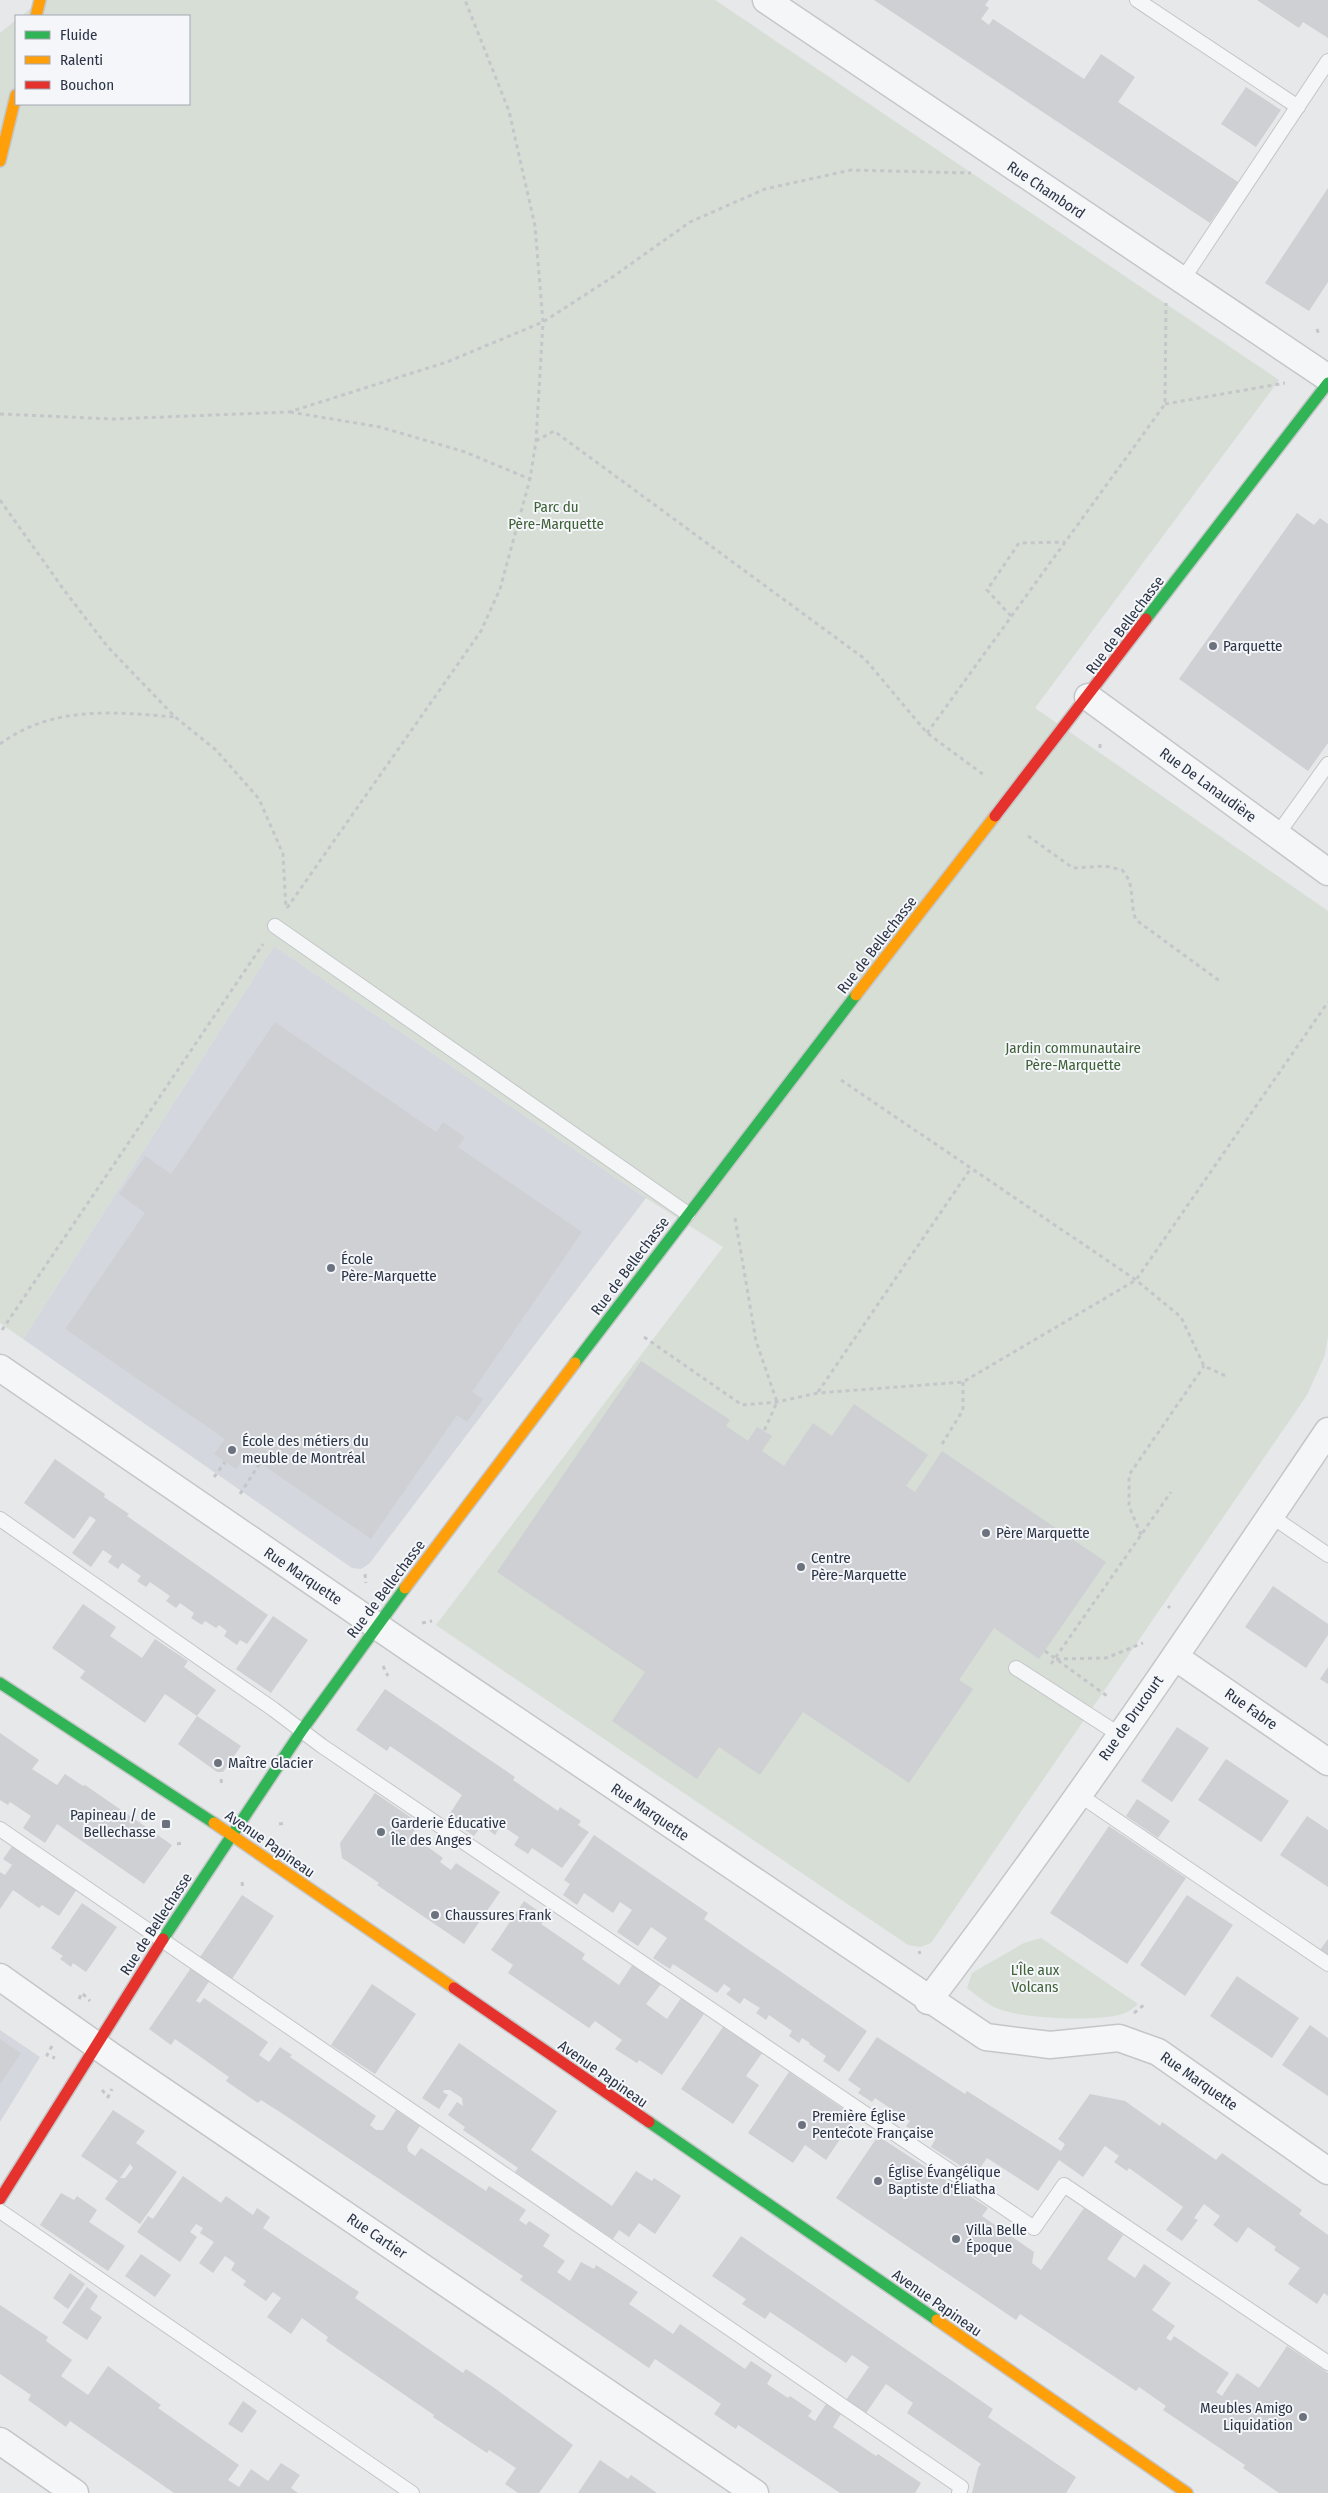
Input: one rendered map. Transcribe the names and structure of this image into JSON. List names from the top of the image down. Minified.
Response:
{"streets":{"street":["Rue Chambord","Rue de Bellechasse","Rue De Lanaudière","Rue Marquette","Rue Fabre","Rue de Drucourt","Avenue Papineau","Rue Cartier"]},"crossings":[["Rue de Bellechasse","Rue De Lanaudière"],["Rue de Bellechasse","Rue Marquette"],["Rue de Bellechasse","Avenue Papineau"],["Rue de Bellechasse","Rue Cartier"],["Rue Marquette","Rue de Drucourt"],["Rue Fabre","Rue de Drucourt"]],"parks":["Parc du Père-Marquette","Jardin communautaire Père-Marquette","L'Île aux Volcans"],"places":{"other":["Parquette","École Père-Marquette","École des métiers du meuble de Montréal","Père Marquette","Centre Père-Marquette","Maître Glacier","Garderie Éducative Île des Anges","Chaussures Frank","Première Église Penteĉote Française","Église Évangélique Baptiste d'Éliatha","Villa Belle Époque","Meubles Amigo Liquidation"],"transit":["Papineau / de Bellechasse"]},"legend":["Fluide","Ralenti","Bouchon"]}
